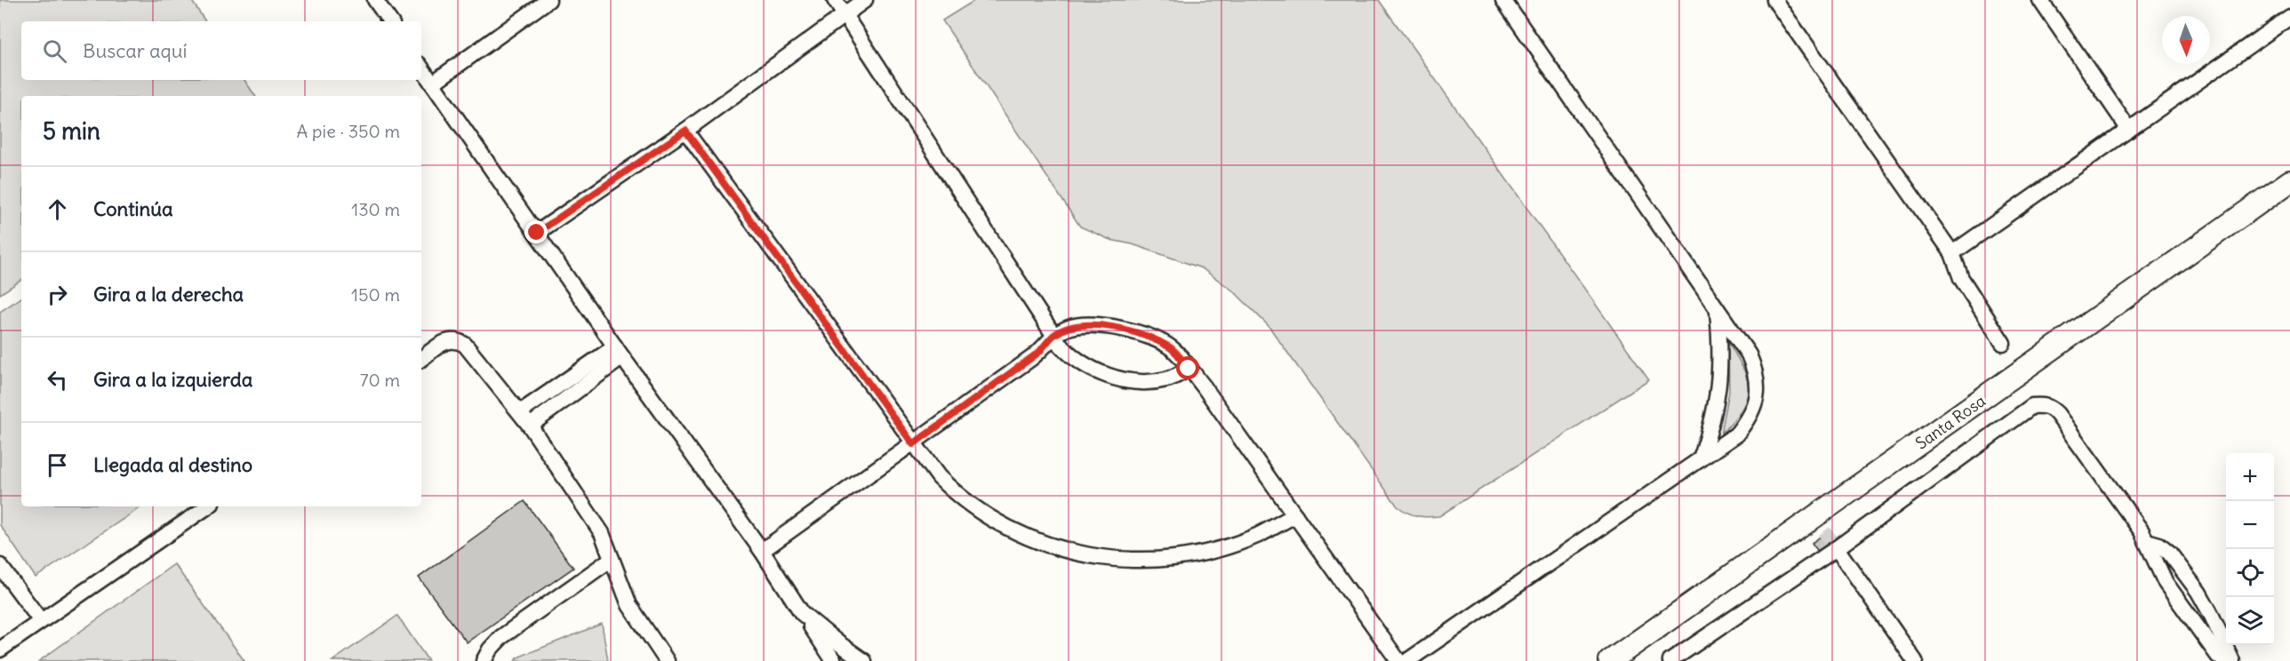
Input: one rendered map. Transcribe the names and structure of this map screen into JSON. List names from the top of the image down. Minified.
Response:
{"streets":{"street":["Santa Rosa"]},"north":"bottom","page":{"search":"Buscar aquí","heading":["5 min","A pie · 350 m"],"list":[["Continúa","130 m"],["Gira a la derecha","150 m"],["Gira a la izquierda","70 m"],"Llegada al destino"],"map_buttons":["+","−"]}}
